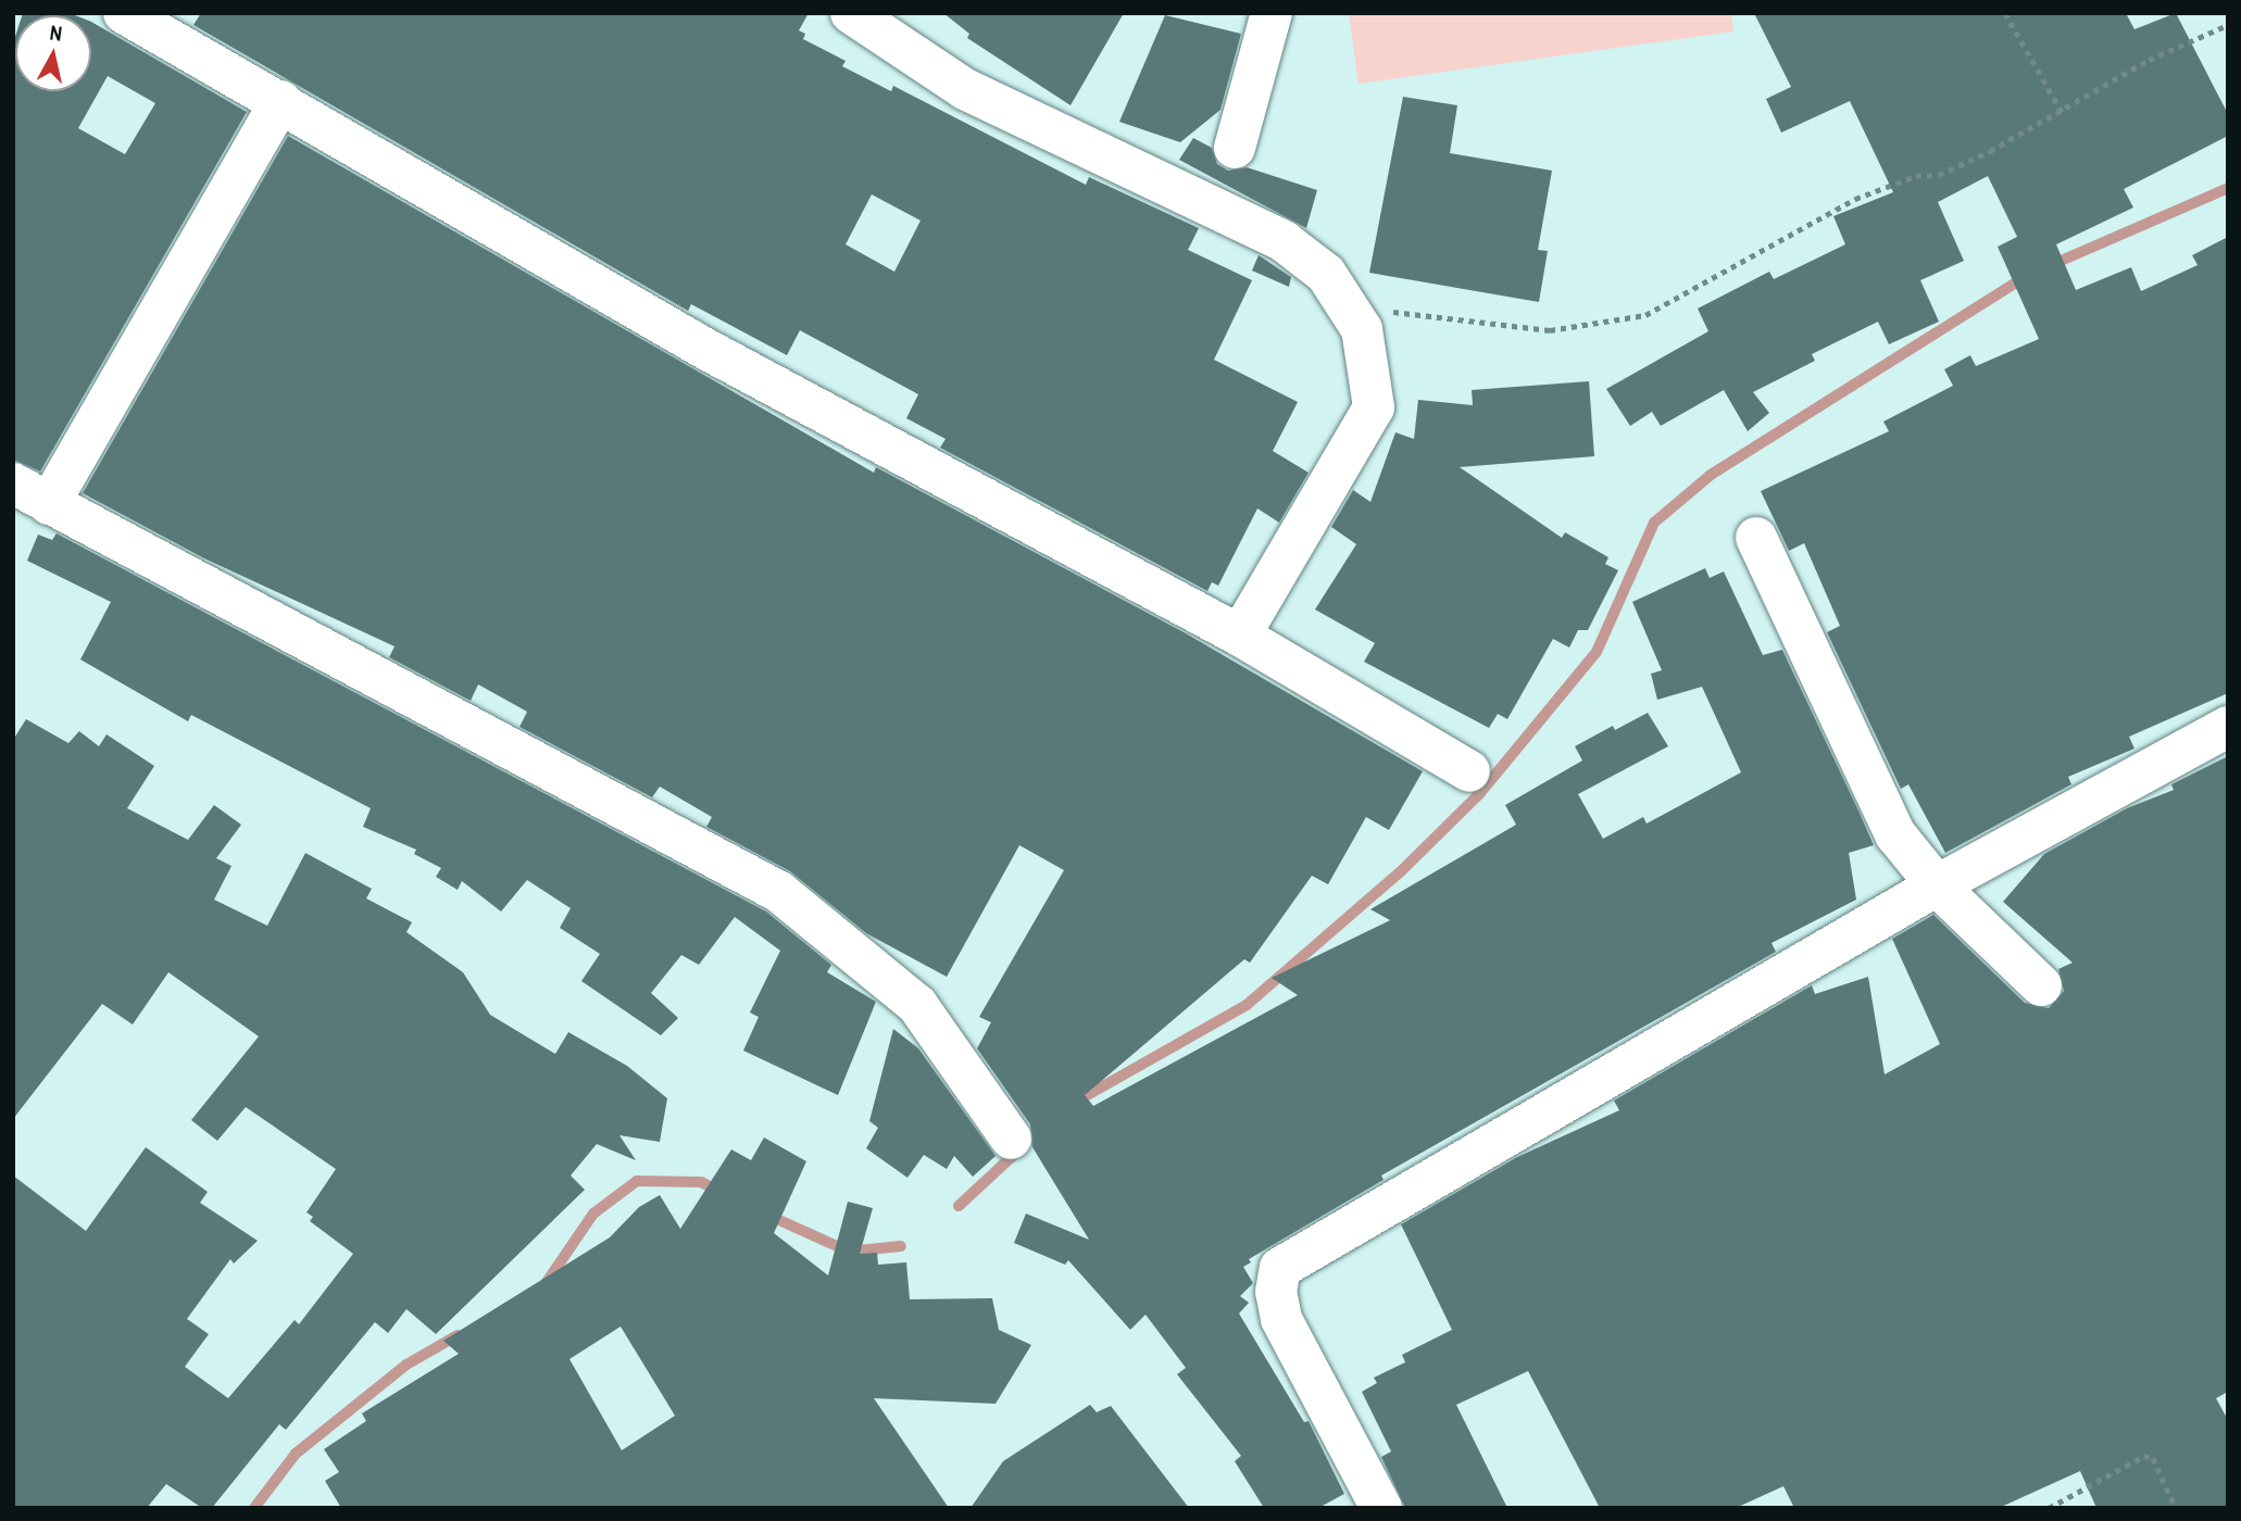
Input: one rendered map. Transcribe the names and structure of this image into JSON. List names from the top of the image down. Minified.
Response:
{"north":"top"}
